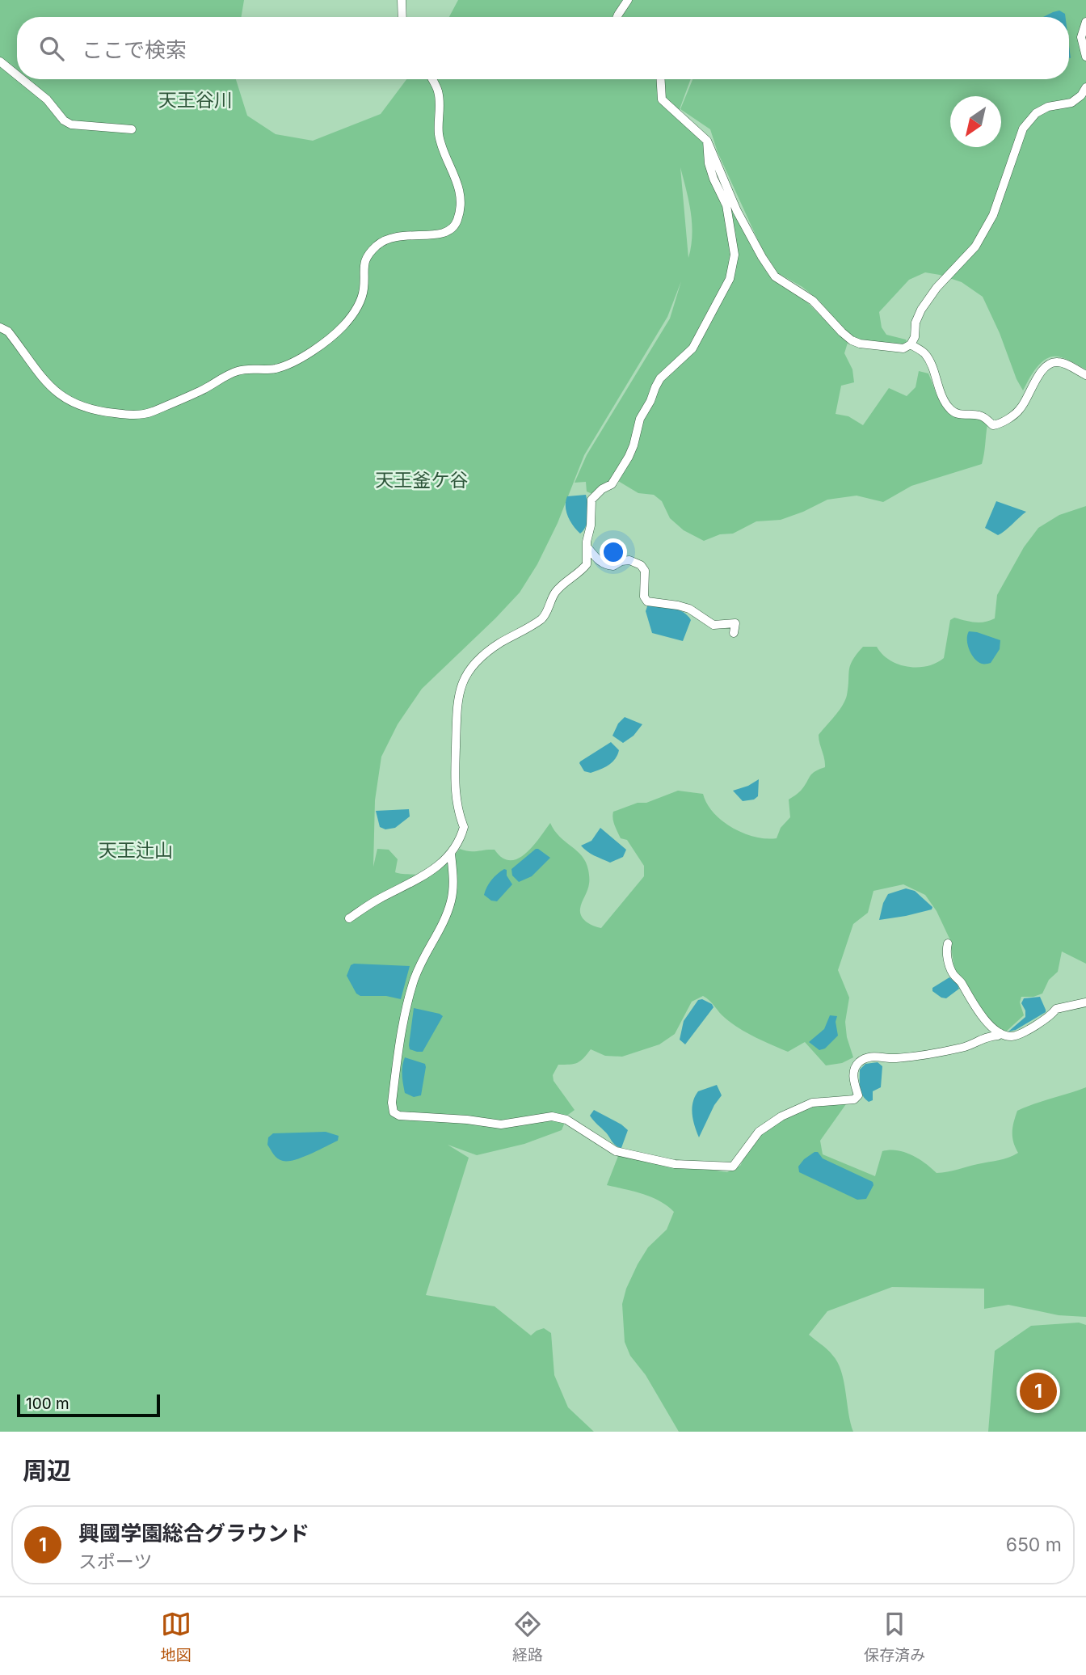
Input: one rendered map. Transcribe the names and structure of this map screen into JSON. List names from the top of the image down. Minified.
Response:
{"districts":["天王谷川","天王釜ケ谷","天王辻山"],"scale_bar":"100 m","north":"bottom left","page":{"search":"ここで検索","pins":"1","scale":"100 m","heading":"周辺","list":[{"mark":"1","name":"興國学園総合グラウンド","note":"スポーツ","value":"650 m"}],"nav":["地図","経路","保存済み"]}}
